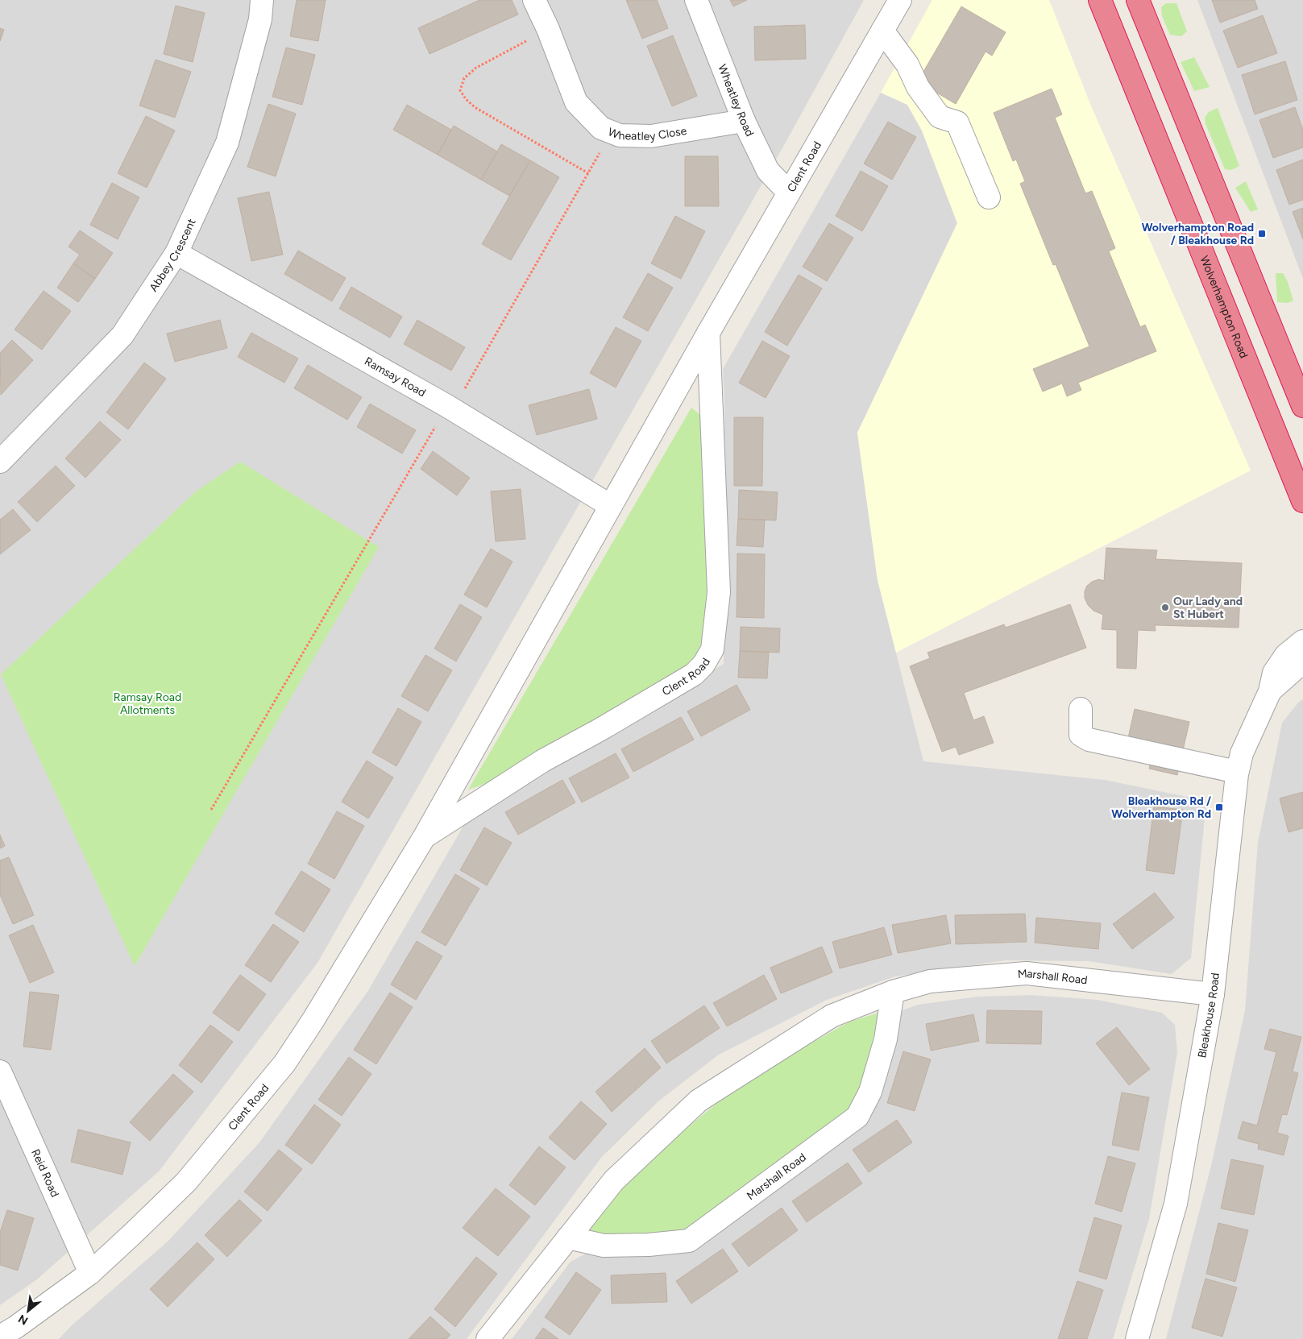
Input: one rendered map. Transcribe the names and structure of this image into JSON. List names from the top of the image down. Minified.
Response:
{"streets":{"highway":["Wolverhampton Road"],"street":["Wheatley Road","Wheatley Close","Clent Road","Abbey Crescent","Ramsay Road","Marshall Road","Bleakhouse Road","Reid Road"]},"crossings":[["Wheatley Road","Wheatley Close"],["Wheatley Road","Clent Road"],["Clent Road","Ramsay Road"],["Clent Road","Reid Road"],["Abbey Crescent","Ramsay Road"],["Marshall Road","Bleakhouse Road"]],"parks":["Ramsay Road Allotments"],"places":{"transit":["Wolverhampton Road / Bleakhouse Rd","Bleakhouse Rd / Wolverhampton Rd"],"other":["Our Lady and St Hubert"]},"north":"bottom left"}
